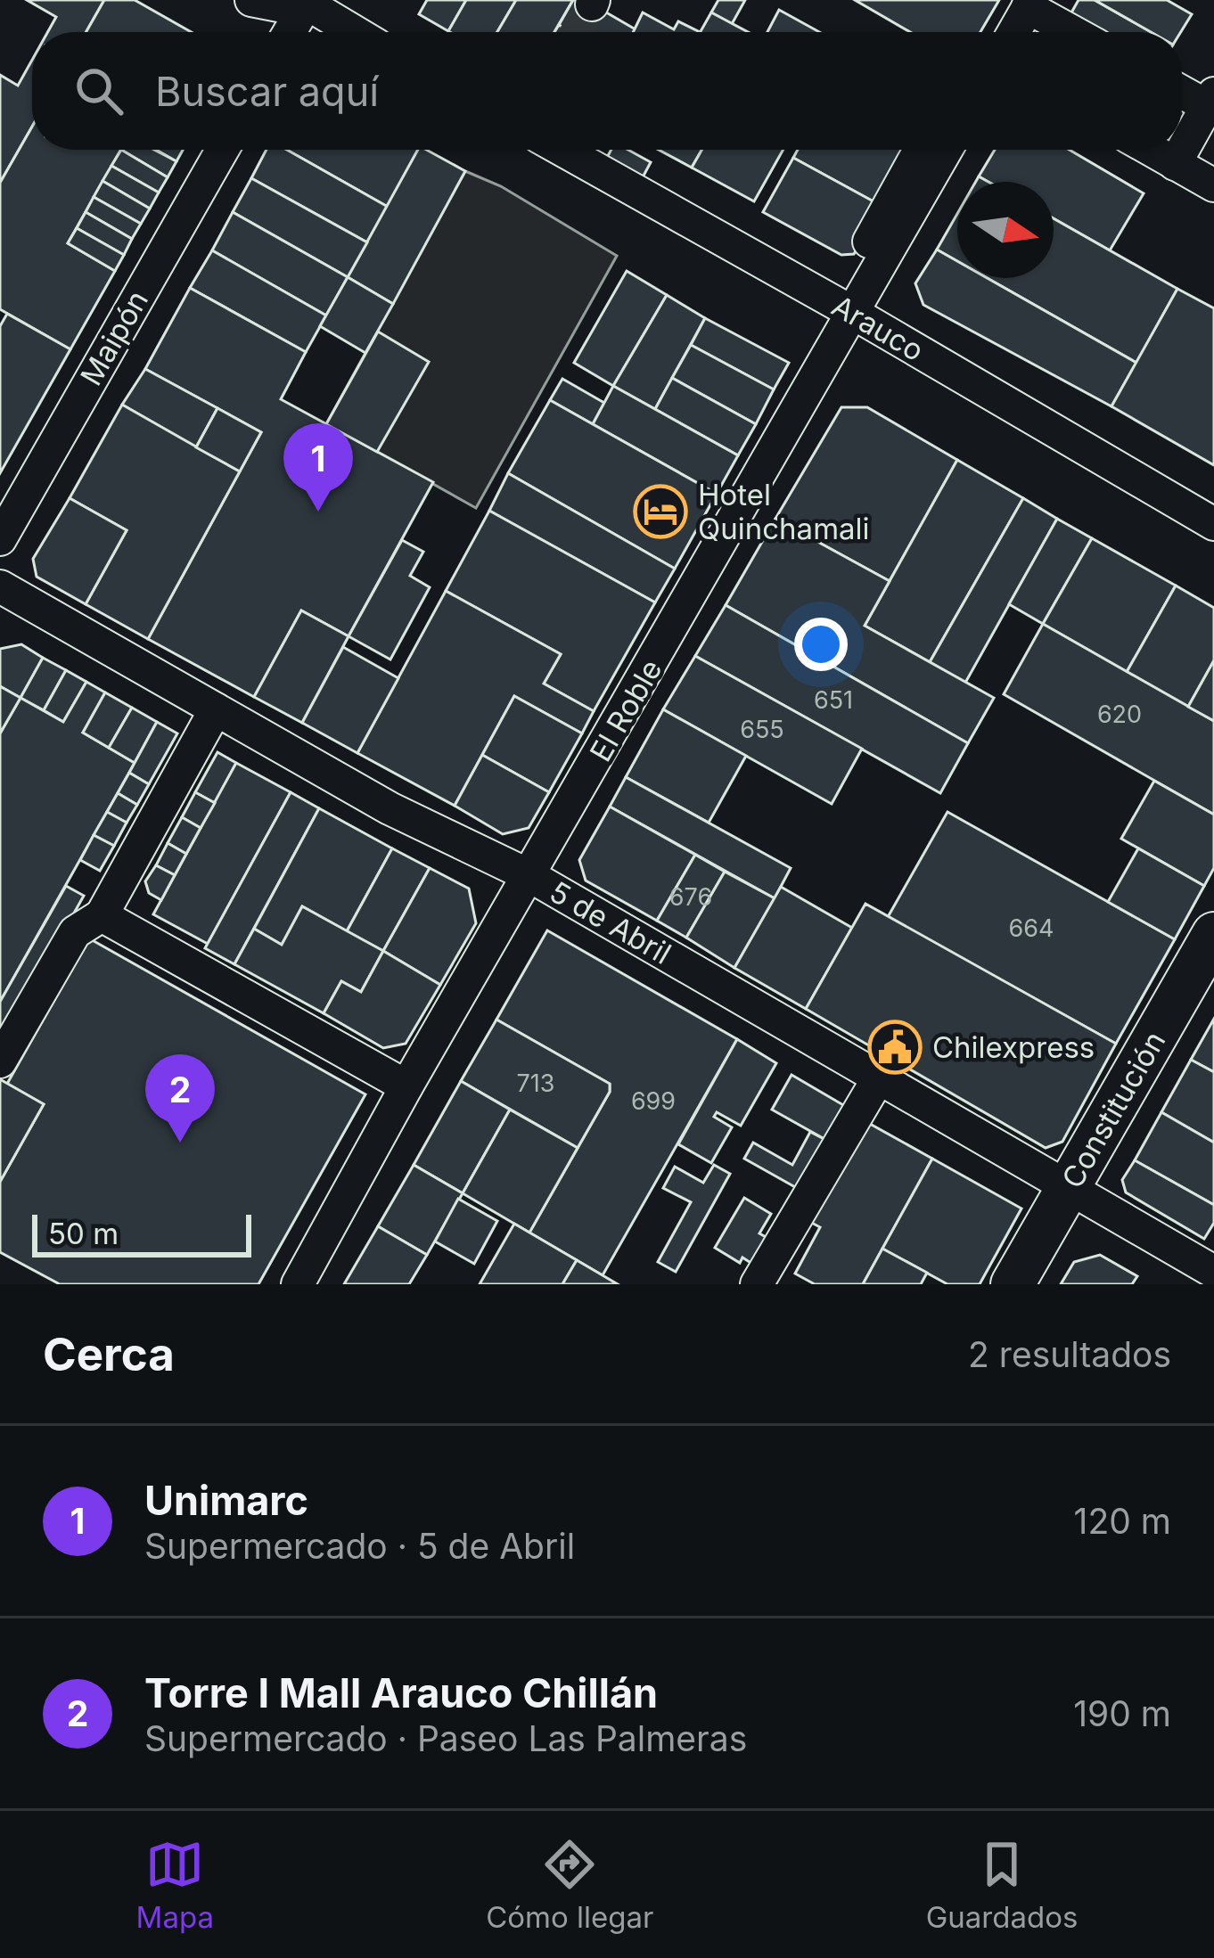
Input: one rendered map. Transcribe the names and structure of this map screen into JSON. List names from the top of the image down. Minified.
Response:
{"streets":{"main road":["Constitución"],"street":["Arauco","Maipón","El Roble","5 de Abril"]},"crossings":[["Arauco","El Roble"],["El Roble","5 de Abril"],["5 de Abril","Constitución"]],"places":{"hotel":["Hotel Quinchamali"],"public building":["Chilexpress"]},"house_numbers":["651","620","655","676","664","713","699"],"scale_bar":"50 m","north":"right","page":{"search":"Buscar aquí","pins":["1","2"],"scale":"50 m","heading":["Cerca","2 resultados"],"list":[{"mark":"1","name":"Unimarc","note":"Supermercado · 5 de Abril","value":"120 m"},{"mark":"2","name":"Torre I Mall Arauco Chillán","note":"Supermercado · Paseo Las Palmeras","value":"190 m"}],"nav":["Mapa","Cómo llegar","Guardados"]}}
